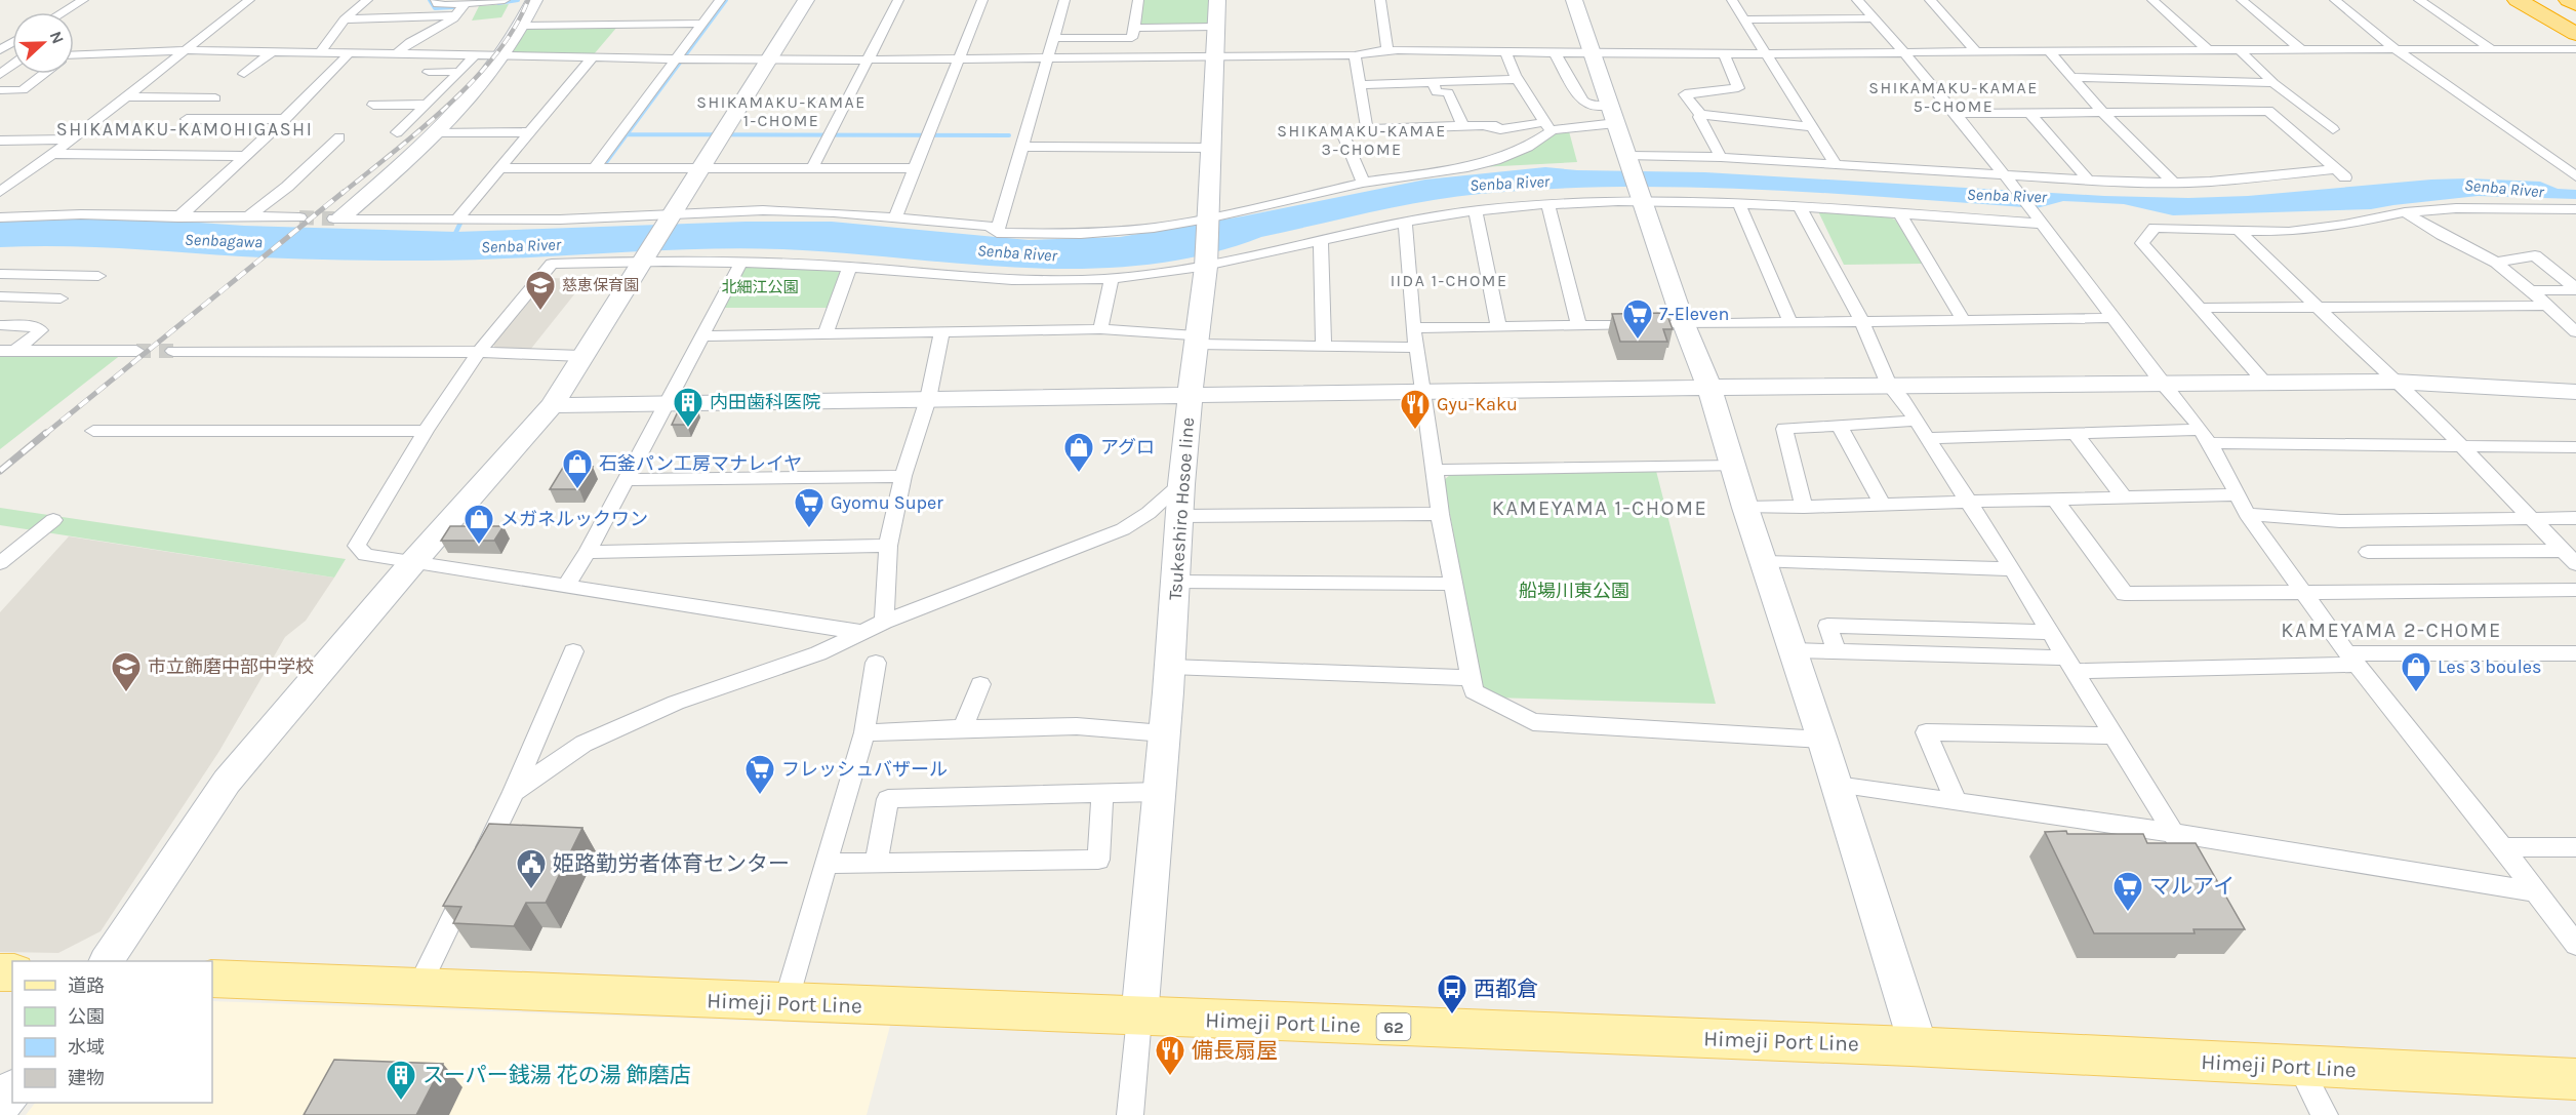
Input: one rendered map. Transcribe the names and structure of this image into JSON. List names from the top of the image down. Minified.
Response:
{"streets":{"main road":["Himeji Port Line","62"],"street":["Tsukeshiro Hosoe line"]},"crossings":[["Tsukeshiro Hosoe line","Himeji Port Line"]],"districts":["SHIKAMAKU-KAMAE 5-CHOME","SHIKAMAKU-KAMAE 1-CHOME","SHIKAMAKU-KAMOHIGASHI","SHIKAMAKU-KAMAE 3-CHOME","IIDA 1-CHOME","KAMEYAMA 1-CHOME","KAMEYAMA 2-CHOME"],"water":["Senba River","Senbagawa"],"parks":["北細江公園","船場川東公園"],"places":{"school or university":["慈恵保育園","市立飾磨中部中学校"],"supermarket":["7-Eleven","Gyomu Super","フレッシュバザール","マルアイ"],"building":["内田歯科医院","スーパー銭湯 花の湯 飾磨店"],"restaurant":["Gyu-Kaku","備長扇屋"],"shop":["アグロ","石釜パン工房マナレイヤ","メガネルックワン","Les 3 boules"],"public building":["姫路勤労者体育センター"],"bus stop":["西都倉"]},"legend":["道路","公園","水域","建物"],"north":"right"}
